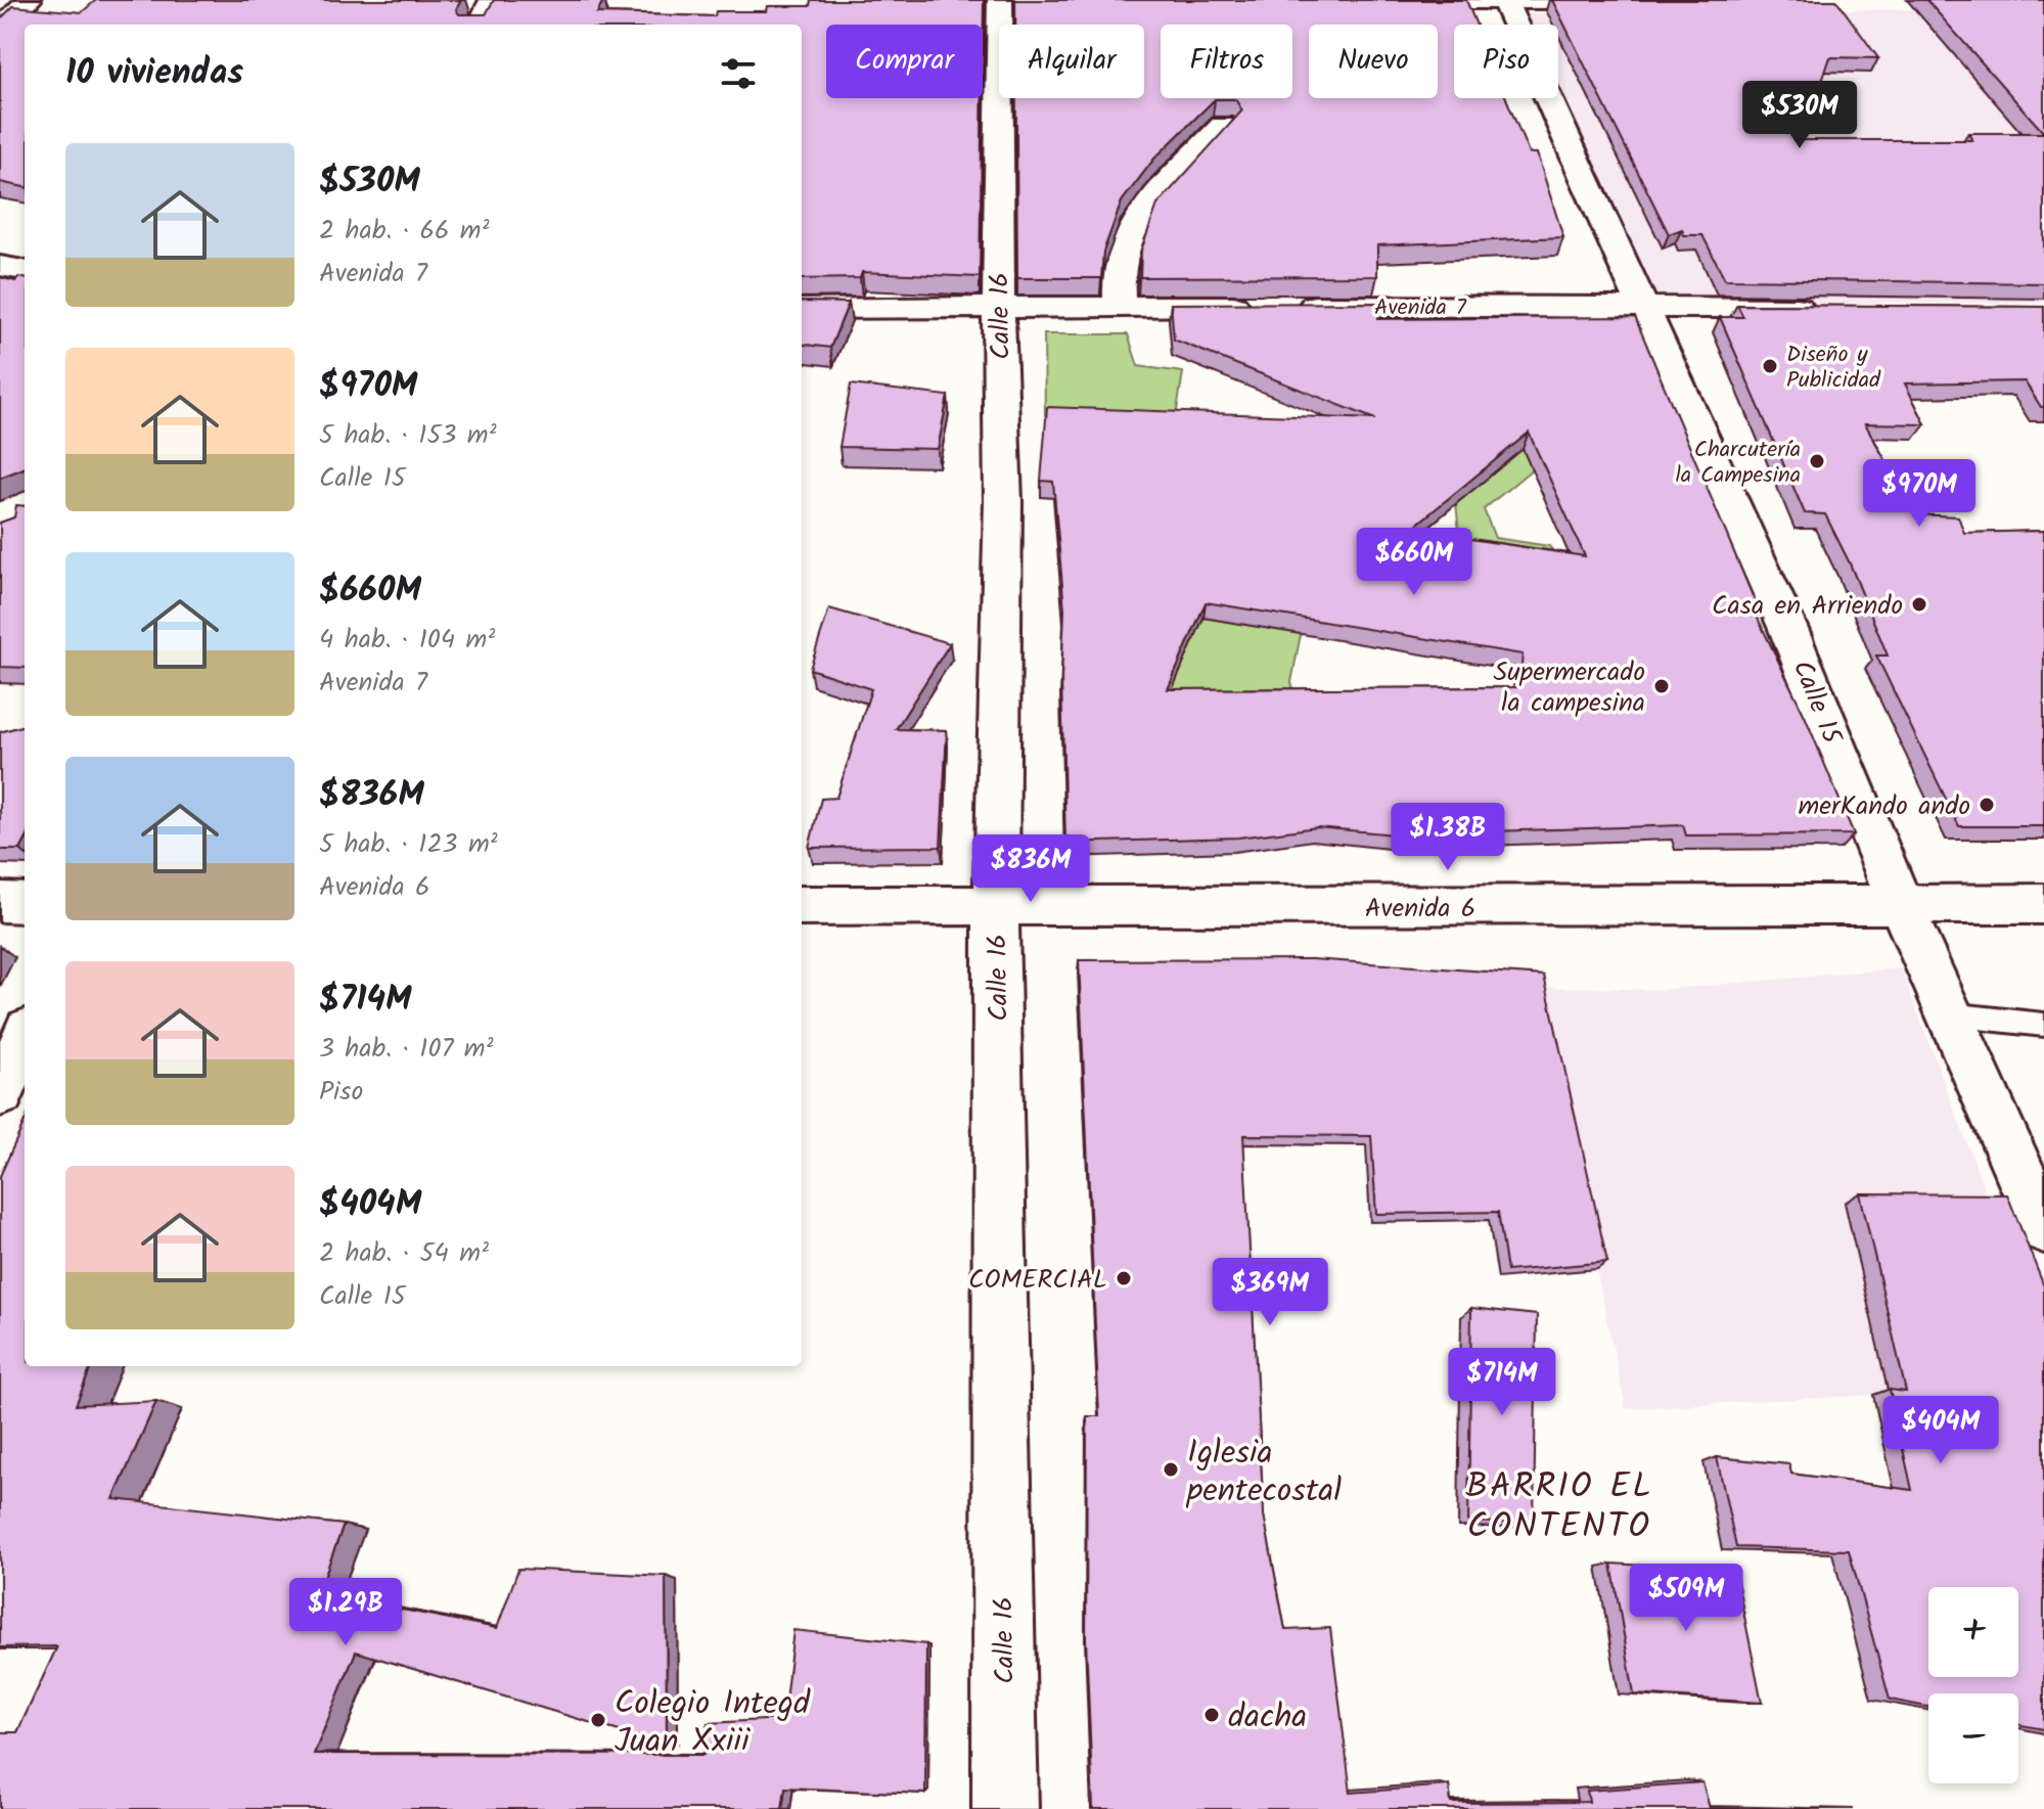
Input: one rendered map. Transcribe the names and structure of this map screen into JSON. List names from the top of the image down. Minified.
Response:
{"streets":{"street":["Avenida 7","Calle 16","Calle 15","Avenida 6"]},"crossings":[["Avenida 7","Calle 16"],["Avenida 7","Calle 15"],["Calle 16","Avenida 6"],["Calle 15","Avenida 6"]],"districts":["BARRIO EL CONTENTO"],"places":["Diseño y Publicidad","Charcutería la Campesina","Casa en Arriendo","Supermercado la campesina","merKando ando","COMERCIAL","Iglesia pentecostal","dacha","Colegio Integd Juan Xxiii"],"page":{"chip":["Comprar","Alquilar","Filtros","Nuevo","Piso"],"heading":"10 viviendas","price":["$530M","$970M","$660M","$1.38B","$836M","$369M","$714M","$404M","$509M","$1.29B"],"list":[{"name":"$530M","note":"2 hab. · 66 m² · Avenida 7"},{"name":"$970M","note":"5 hab. · 153 m² · Calle 15"},{"name":"$660M","note":"4 hab. · 104 m² · Avenida 7"},{"name":"$836M","note":"5 hab. · 123 m² · Avenida 6"},{"name":"$714M","note":"3 hab. · 107 m² · Piso"},{"name":"$404M","note":"2 hab. · 54 m² · Calle 15"}],"map_buttons":["+","−"]}}
